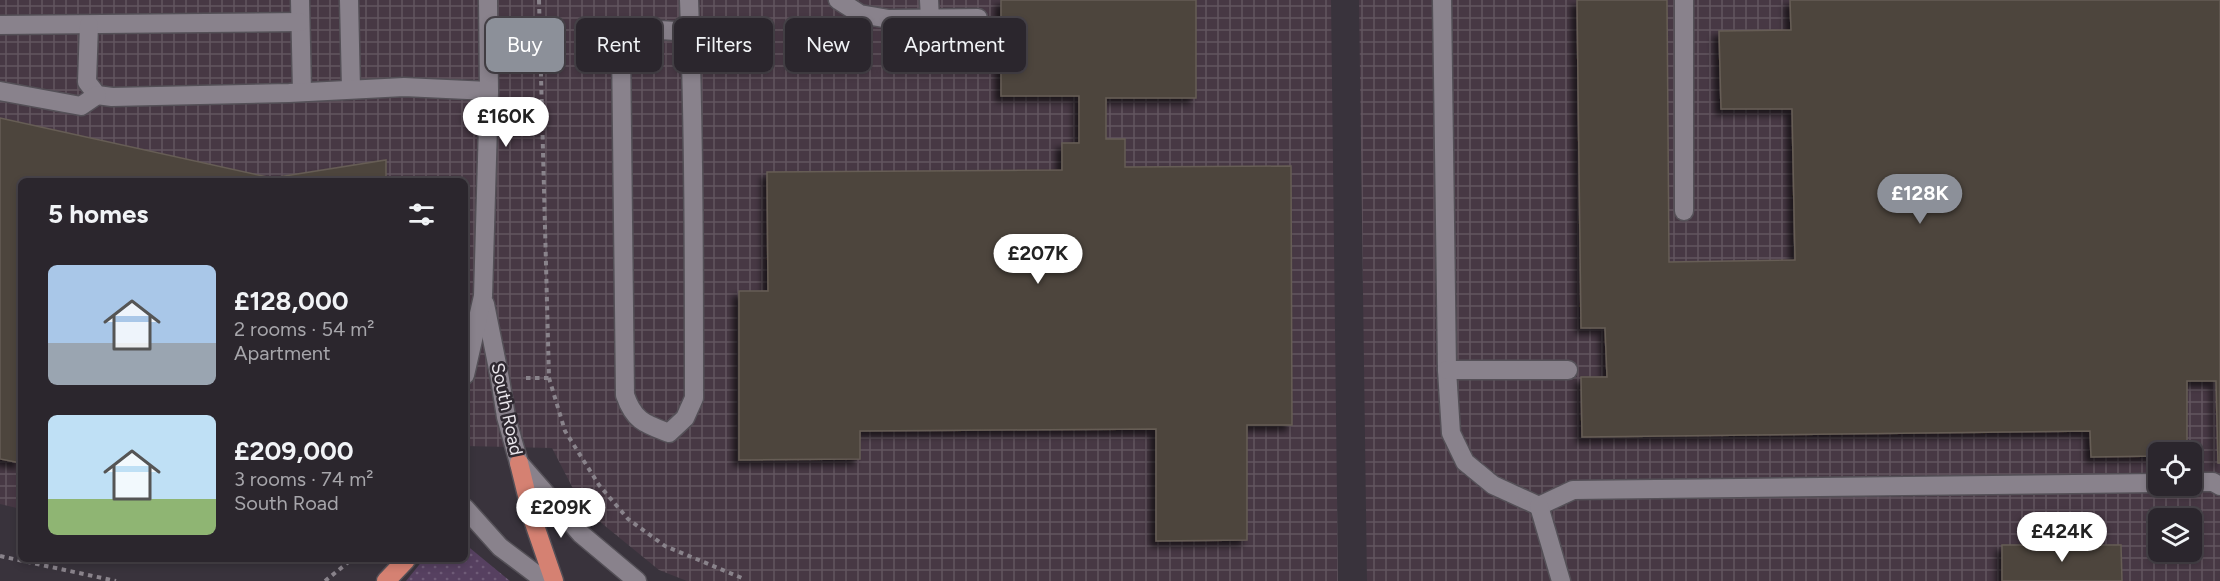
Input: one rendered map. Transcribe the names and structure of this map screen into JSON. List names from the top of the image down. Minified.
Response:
{"streets":{"street":["South Road"]},"page":{"chip":["Buy","Rent","Filters","New","Apartment"],"price":["£160K","£128K","£207K","£209K","£424K"],"heading":"5 homes","list":[{"name":"£128,000","note":"2 rooms · 54 m² · Apartment"},{"name":"£209,000","note":"3 rooms · 74 m² · South Road"}]}}
